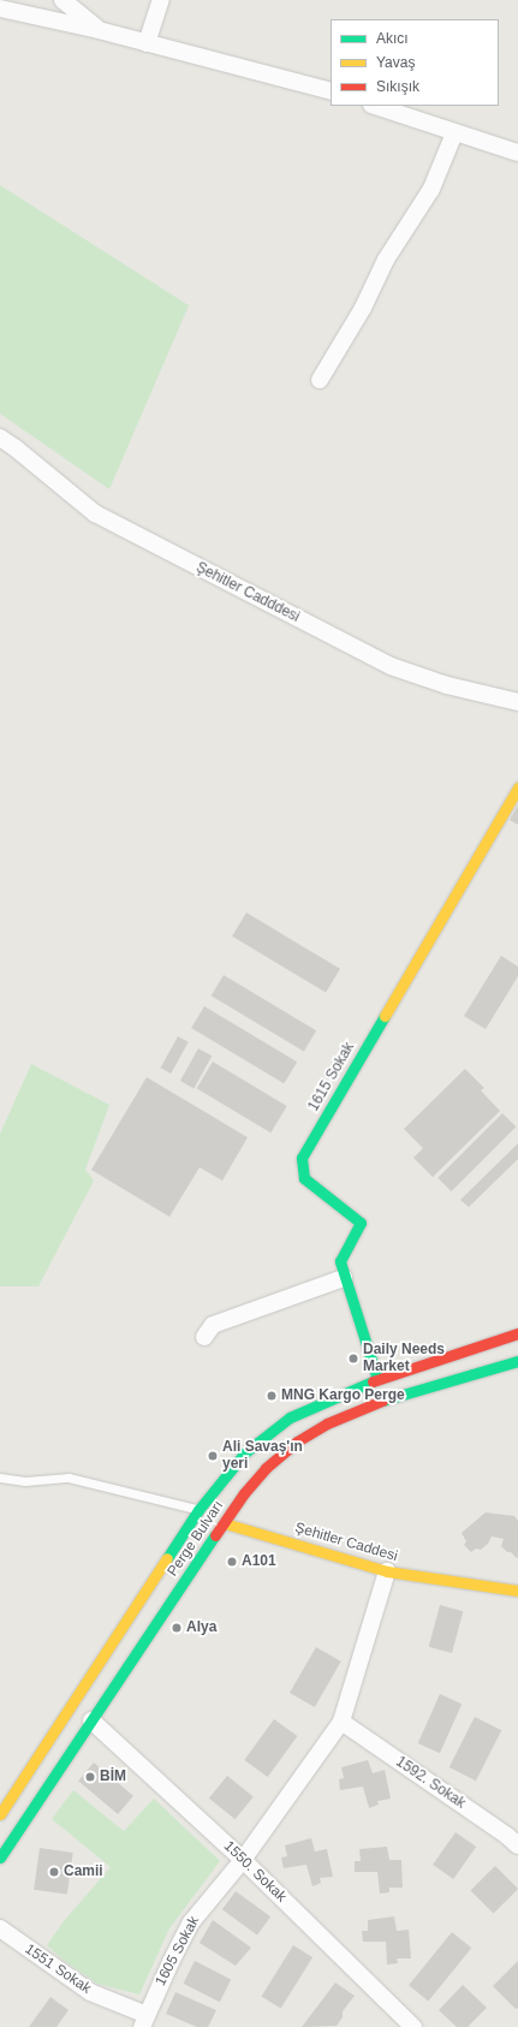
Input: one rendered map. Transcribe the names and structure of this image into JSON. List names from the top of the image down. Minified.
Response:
{"streets":{"main road":["1615 Sokak","Perge Bulvarı","Şehitler Caddesi"],"street":["Şehitler Cadddesi","1592. Sokak","1550. Sokak","1605 Sokak","1551 Sokak"]},"crossings":[["1615 Sokak","Perge Bulvarı"],["Perge Bulvarı","Şehitler Caddesi"],["Perge Bulvarı","1550. Sokak"],["Şehitler Caddesi","1605 Sokak"],["1592. Sokak","1605 Sokak"],["1550. Sokak","1605 Sokak"],["1605 Sokak","1551 Sokak"]],"places":["Daily Needs Market","MNG Kargo Perge","Ali Savaş'ın yeri","A101","Alya","BİM","Camii"],"legend":["Akıcı","Yavaş","Sıkışık"]}
